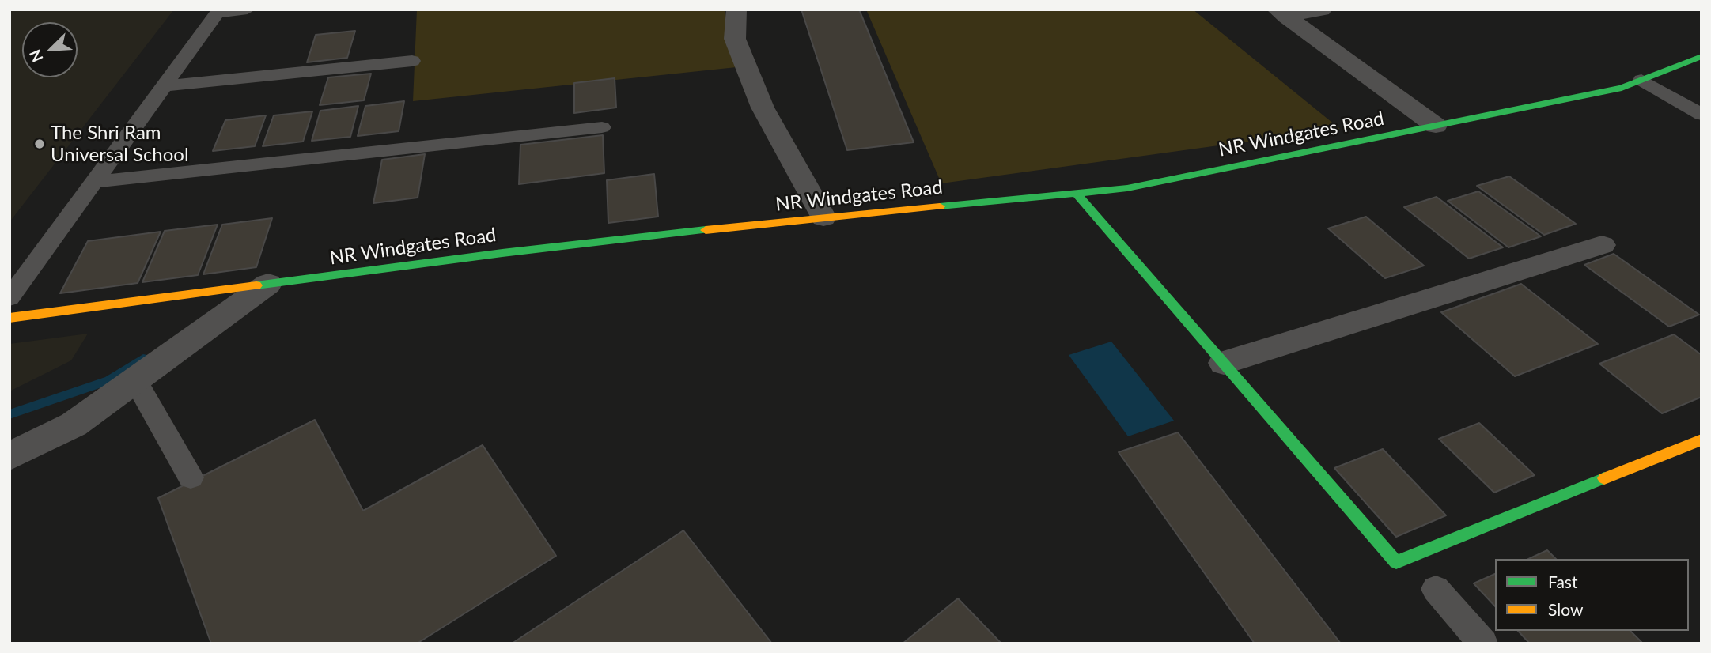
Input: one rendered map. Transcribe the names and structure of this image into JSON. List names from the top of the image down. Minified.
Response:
{"streets":{"street":["NR Windgates Road"]},"places":["The Shri Ram Universal School"],"legend":["Fast","Slow"],"north":"bottom left"}
